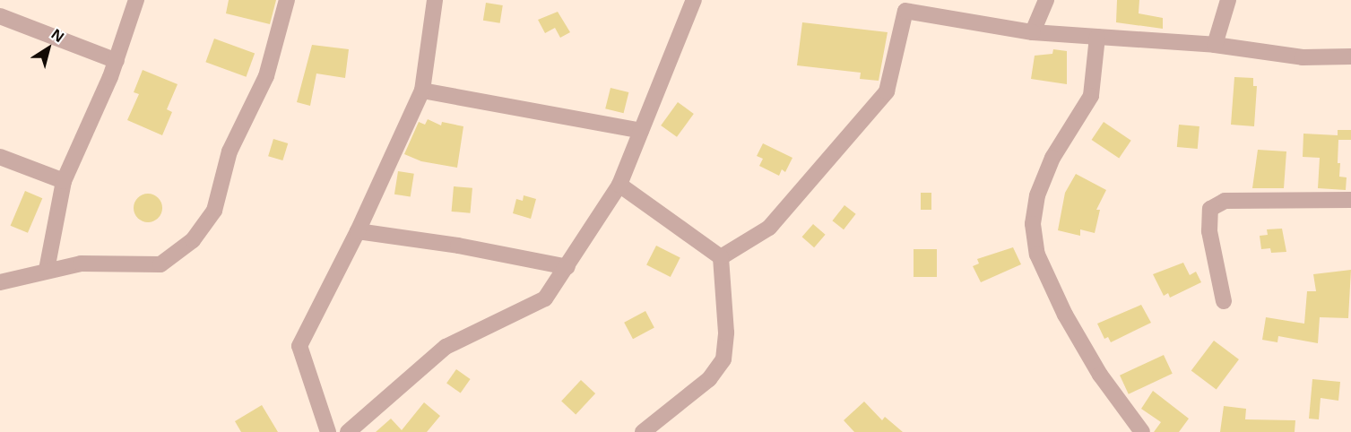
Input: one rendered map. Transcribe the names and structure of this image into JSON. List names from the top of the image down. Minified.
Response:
{"north":"top right"}
